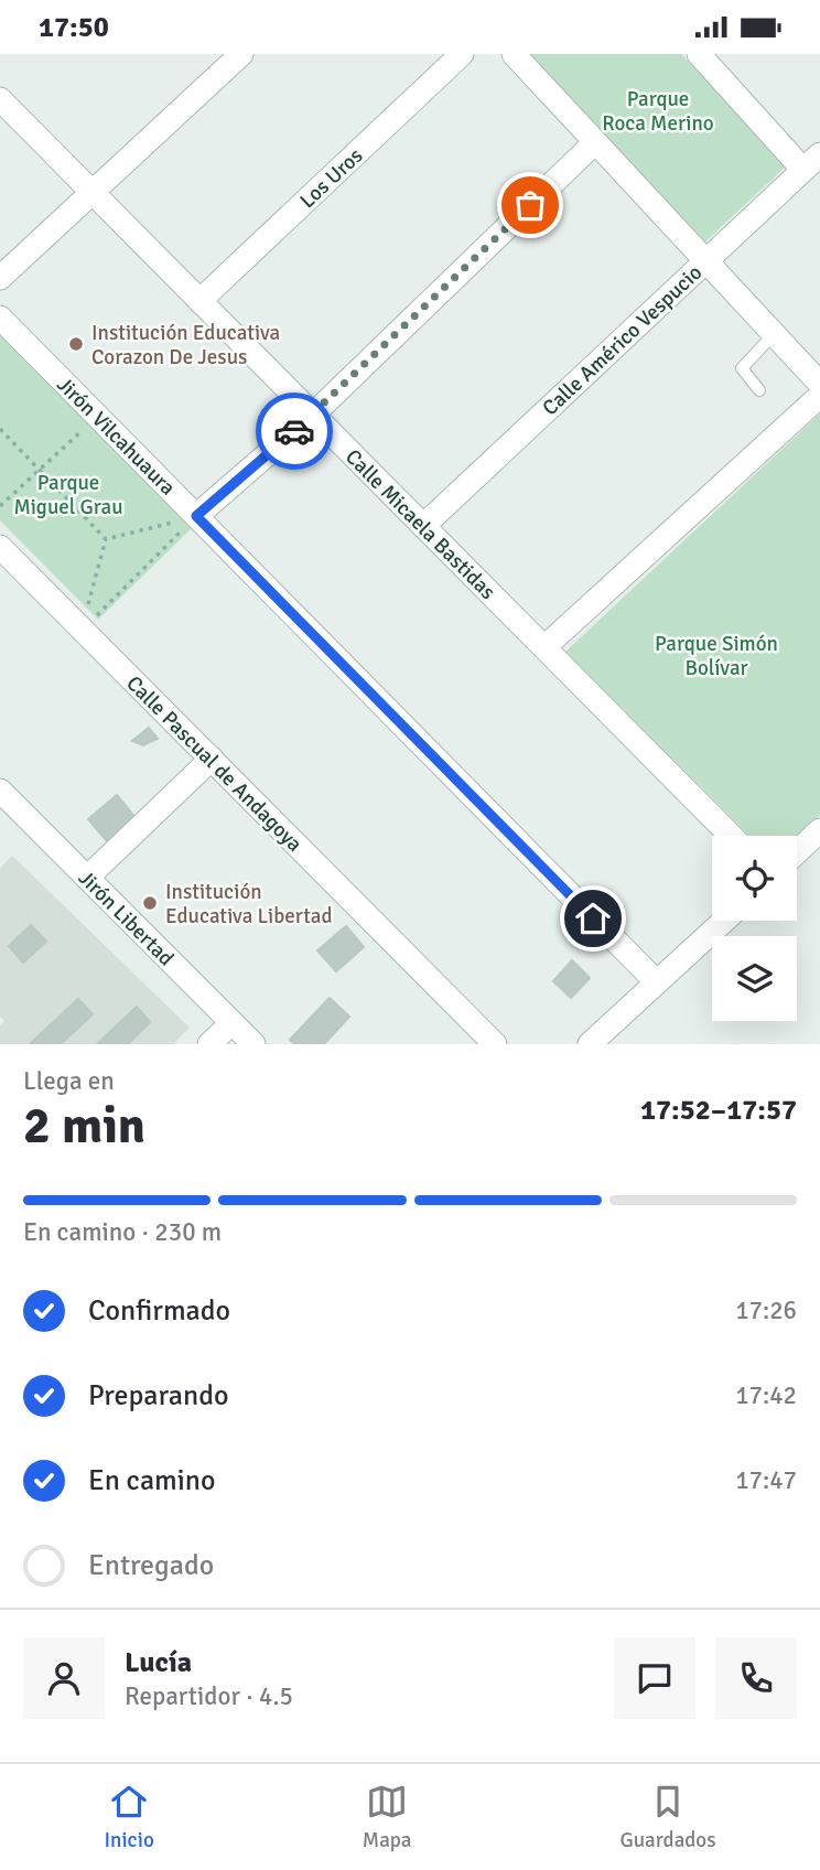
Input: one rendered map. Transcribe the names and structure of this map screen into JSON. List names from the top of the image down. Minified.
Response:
{"streets":{"street":["Los Uros","Calle Américo Vespucio","Jirón Vilcahuaura","Calle Micaela Bastidas","Calle Pascual de Andagoya","Jirón Libertad"]},"crossings":[["Los Uros","Calle Micaela Bastidas"],["Calle Américo Vespucio","Calle Micaela Bastidas"]],"parks":["Parque Roca Merino","Parque Miguel Grau","Parque Simón Bolívar"],"places":["Institución Educativa Corazon De Jesus","Institución Educativa Libertad"],"page":{"status":"17:50","heading":["2 min","Llega en","17:52–17:57"],"panel":["Lucía","Repartidor · 4.5"],"bar":"En camino · 230 m","list":[["Confirmado","17:26"],["Preparando","17:42"],["En camino","17:47"],"Entregado"],"tabs":["Inicio","Mapa","Guardados"]}}
